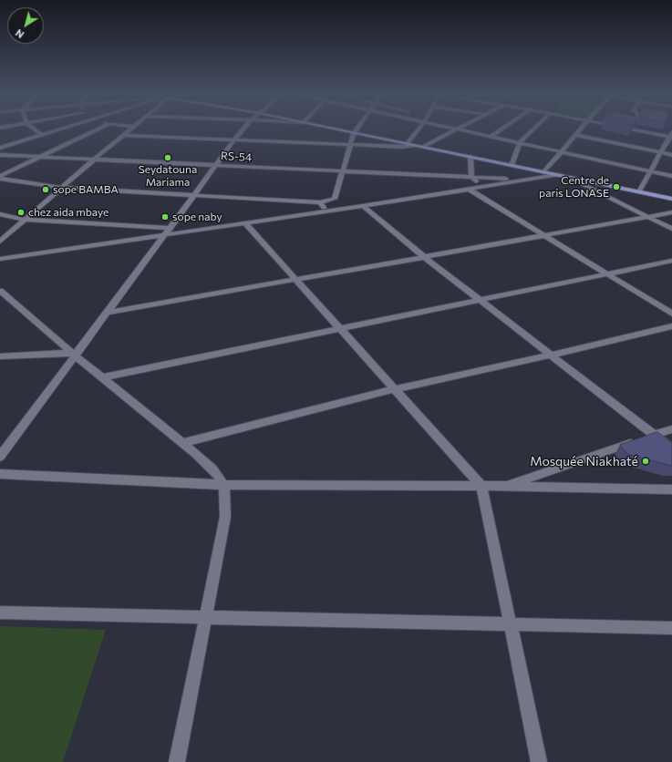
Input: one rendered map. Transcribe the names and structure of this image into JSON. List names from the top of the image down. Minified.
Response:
{"streets":{"street":["RS-54"]},"places":["Seydatouna Mariama","Centre de paris LONASE","sope BAMBA","chez aida mbaye","sope naby","Mosquée Niakhaté"],"north":"bottom left"}
